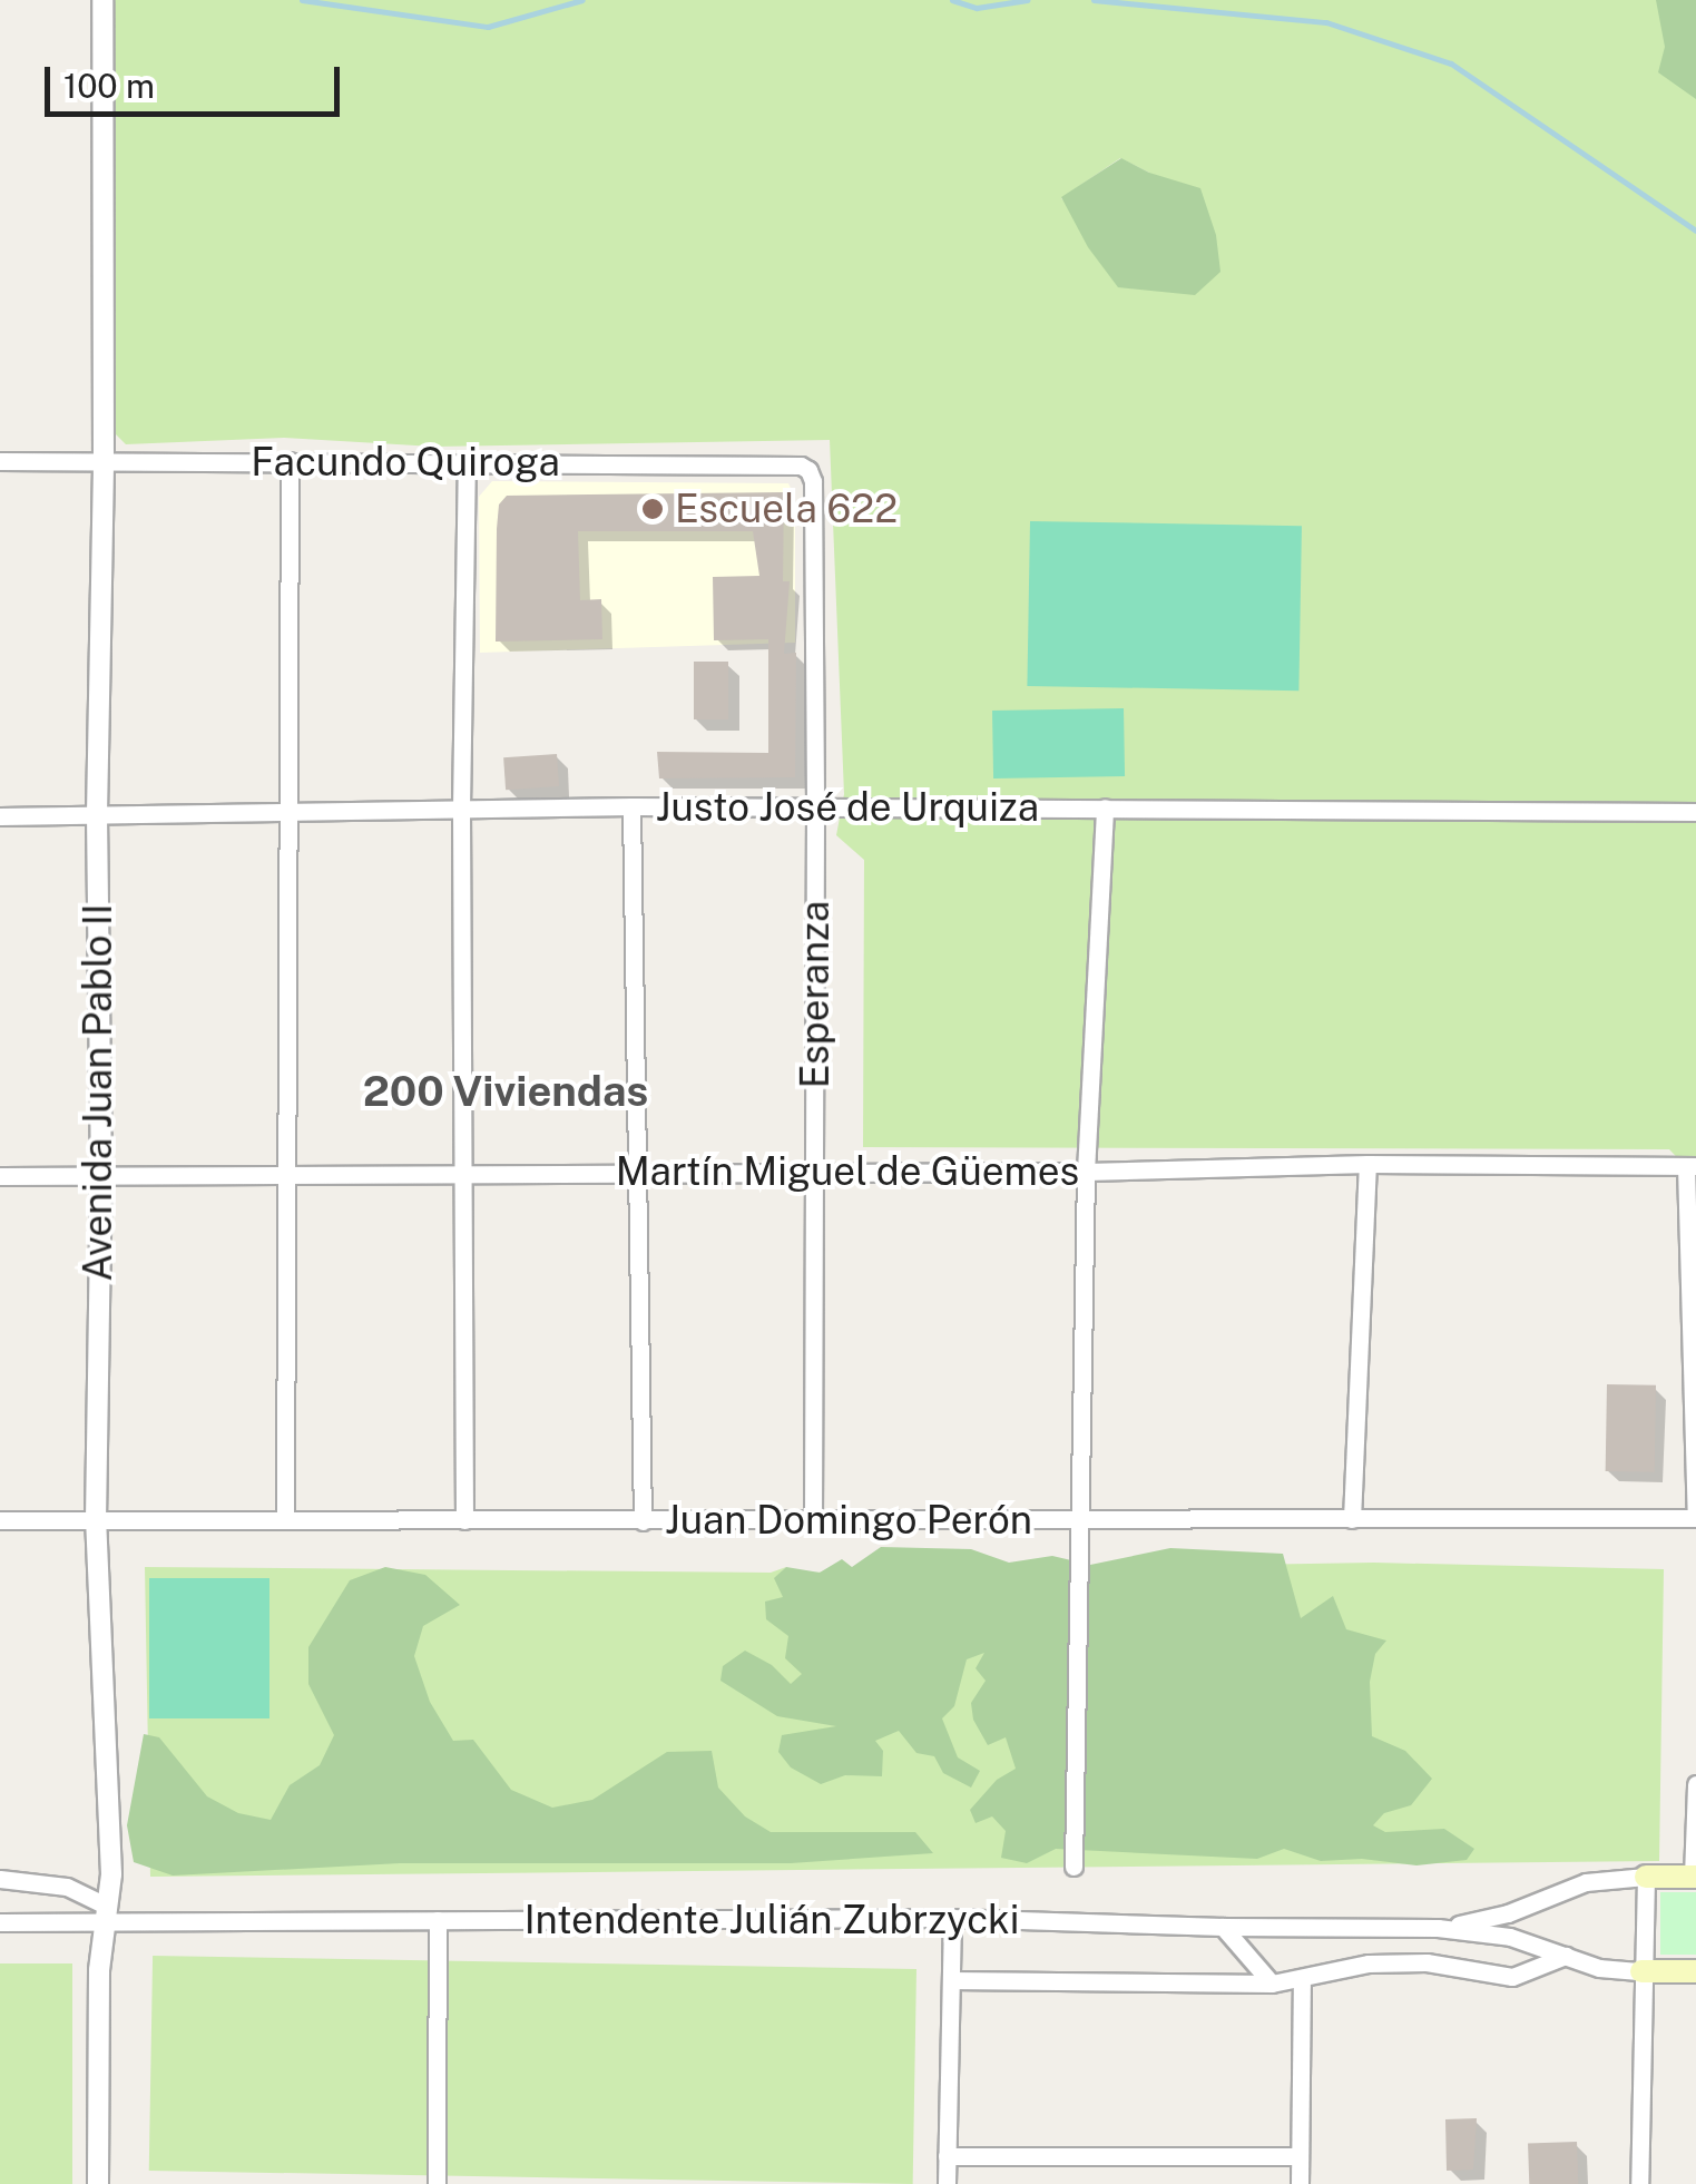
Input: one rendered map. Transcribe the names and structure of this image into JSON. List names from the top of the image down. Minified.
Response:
{"streets":{"street":["Facundo Quiroga","Justo José de Urquiza","Esperanza","Avenida Juan Pablo II","Martín Miguel de Güemes","Juan Domingo Perón","Intendente Julián Zubrzycki"]},"crossings":[["Facundo Quiroga","Esperanza"],["Facundo Quiroga","Avenida Juan Pablo II"],["Justo José de Urquiza","Esperanza"],["Justo José de Urquiza","Avenida Juan Pablo II"],["Esperanza","Martín Miguel de Güemes"],["Esperanza","Juan Domingo Perón"],["Avenida Juan Pablo II","Martín Miguel de Güemes"],["Avenida Juan Pablo II","Juan Domingo Perón"],["Avenida Juan Pablo II","Intendente Julián Zubrzycki"]],"districts":["200 Viviendas"],"places":["Escuela 622"],"scale_bar":"100 m"}
